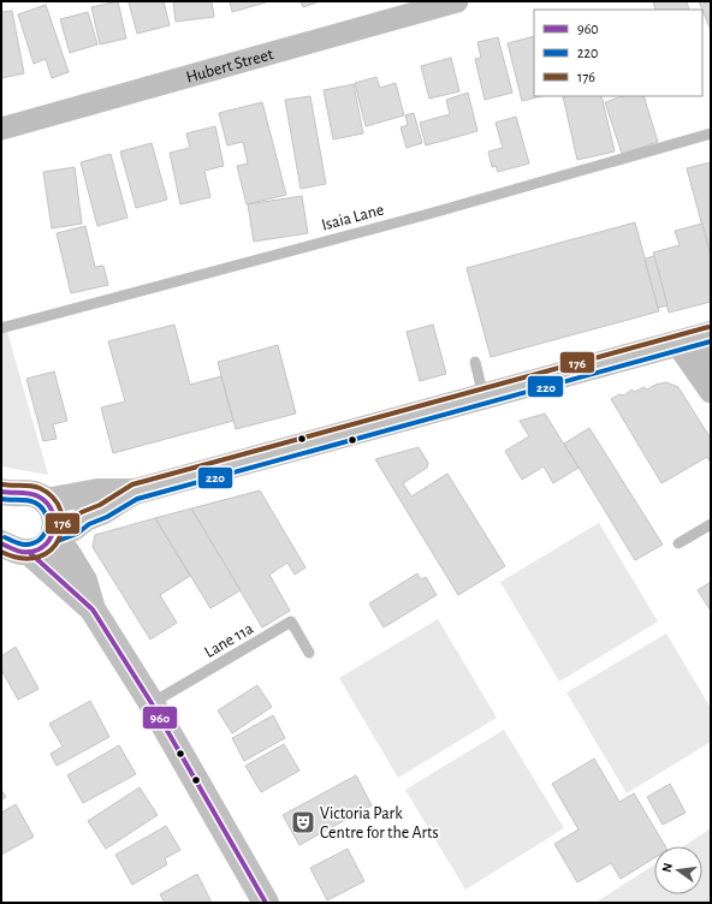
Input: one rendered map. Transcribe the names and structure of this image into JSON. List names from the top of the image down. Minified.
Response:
{"streets":{"street":["Hubert Street"],"lane":["Isaia Lane","Lane 11a"]},"places":{"theatre":["Victoria Park Centre for the Arts"]},"lines":["transit line 176","transit line 220","transit line 960"],"legend":["960","220","176"],"north":"left"}
